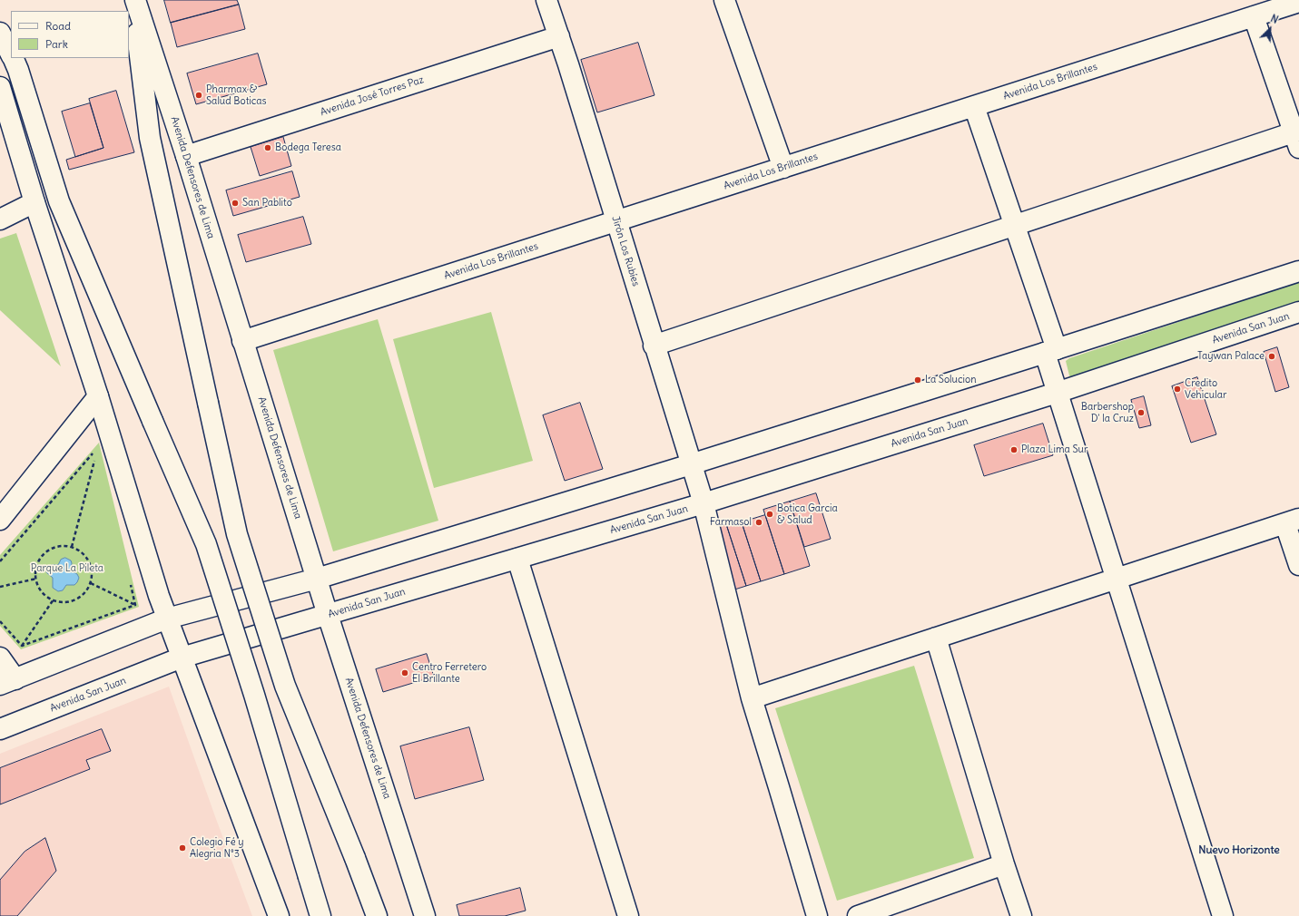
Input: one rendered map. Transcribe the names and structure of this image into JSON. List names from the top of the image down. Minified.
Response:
{"streets":{"main road":["Avenida Los Brillantes","Avenida José Torres Paz","Avenida Defensores de Lima","Jirón Los Rubíes","Avenida San Juan"]},"crossings":[["Avenida Los Brillantes","Avenida Defensores de Lima"],["Avenida Los Brillantes","Jirón Los Rubíes"],["Avenida José Torres Paz","Avenida Defensores de Lima"],["Avenida José Torres Paz","Jirón Los Rubíes"],["Avenida Defensores de Lima","Avenida San Juan"],["Jirón Los Rubíes","Avenida San Juan"]],"districts":["Nuevo Horizonte"],"parks":["Parque La Pileta"],"places":["Pharmax & Salud Boticas","Bodega Teresa","San Pablito","Taywan Palace","La Solucion","Credito Vehicular","Barbershop D' la Cruz","Plaza Lima Sur","Botica Garcia & Salud","Farmasol","Centro Ferretero El Brillante","Colegio Fé y Alegria N°3"],"legend":["Road","Park"],"north":"top right"}
